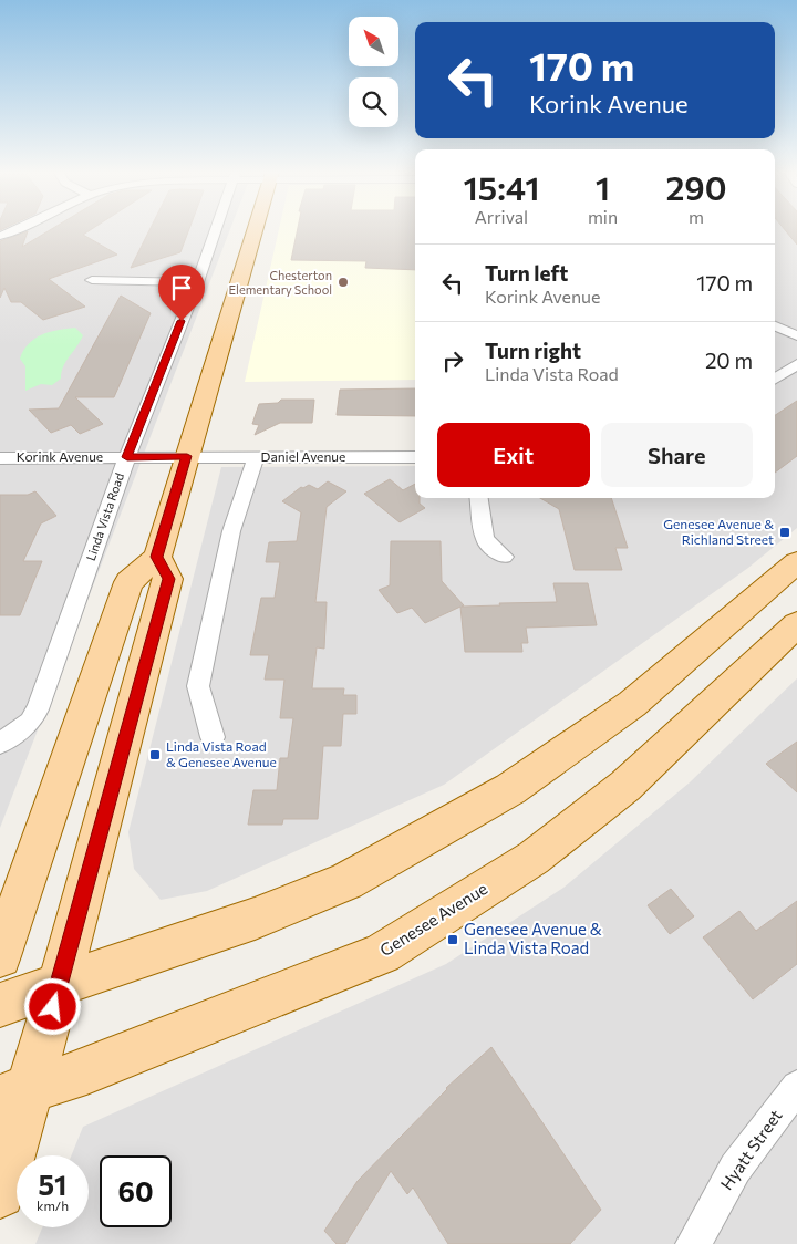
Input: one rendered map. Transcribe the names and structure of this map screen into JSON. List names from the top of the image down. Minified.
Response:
{"streets":{"main road":["Genesee Avenue"],"street":["Korink Avenue","Daniel Avenue","Linda Vista Road","Hyatt Street"]},"crossings":[["Korink Avenue","Daniel Avenue"],["Korink Avenue","Linda Vista Road"]],"places":{"other":["Chesterton Elementary School"],"transit":["Genesee Avenue & Richland Street","Linda Vista Road & Genesee Avenue","Genesee Avenue & Linda Vista Road"]},"north":"top left","page":{"turn":["170 m","Korink Avenue"],"eta":["15:41","Arrival","1","min","290","m"],"list":[{"name":"Turn left","note":"Korink Avenue","value":"170 m"},{"name":"Turn right","note":"Linda Vista Road","value":"20 m"}],"buttons":["Exit","Share"],"speed":"51 km/h","limit":"60"}}
